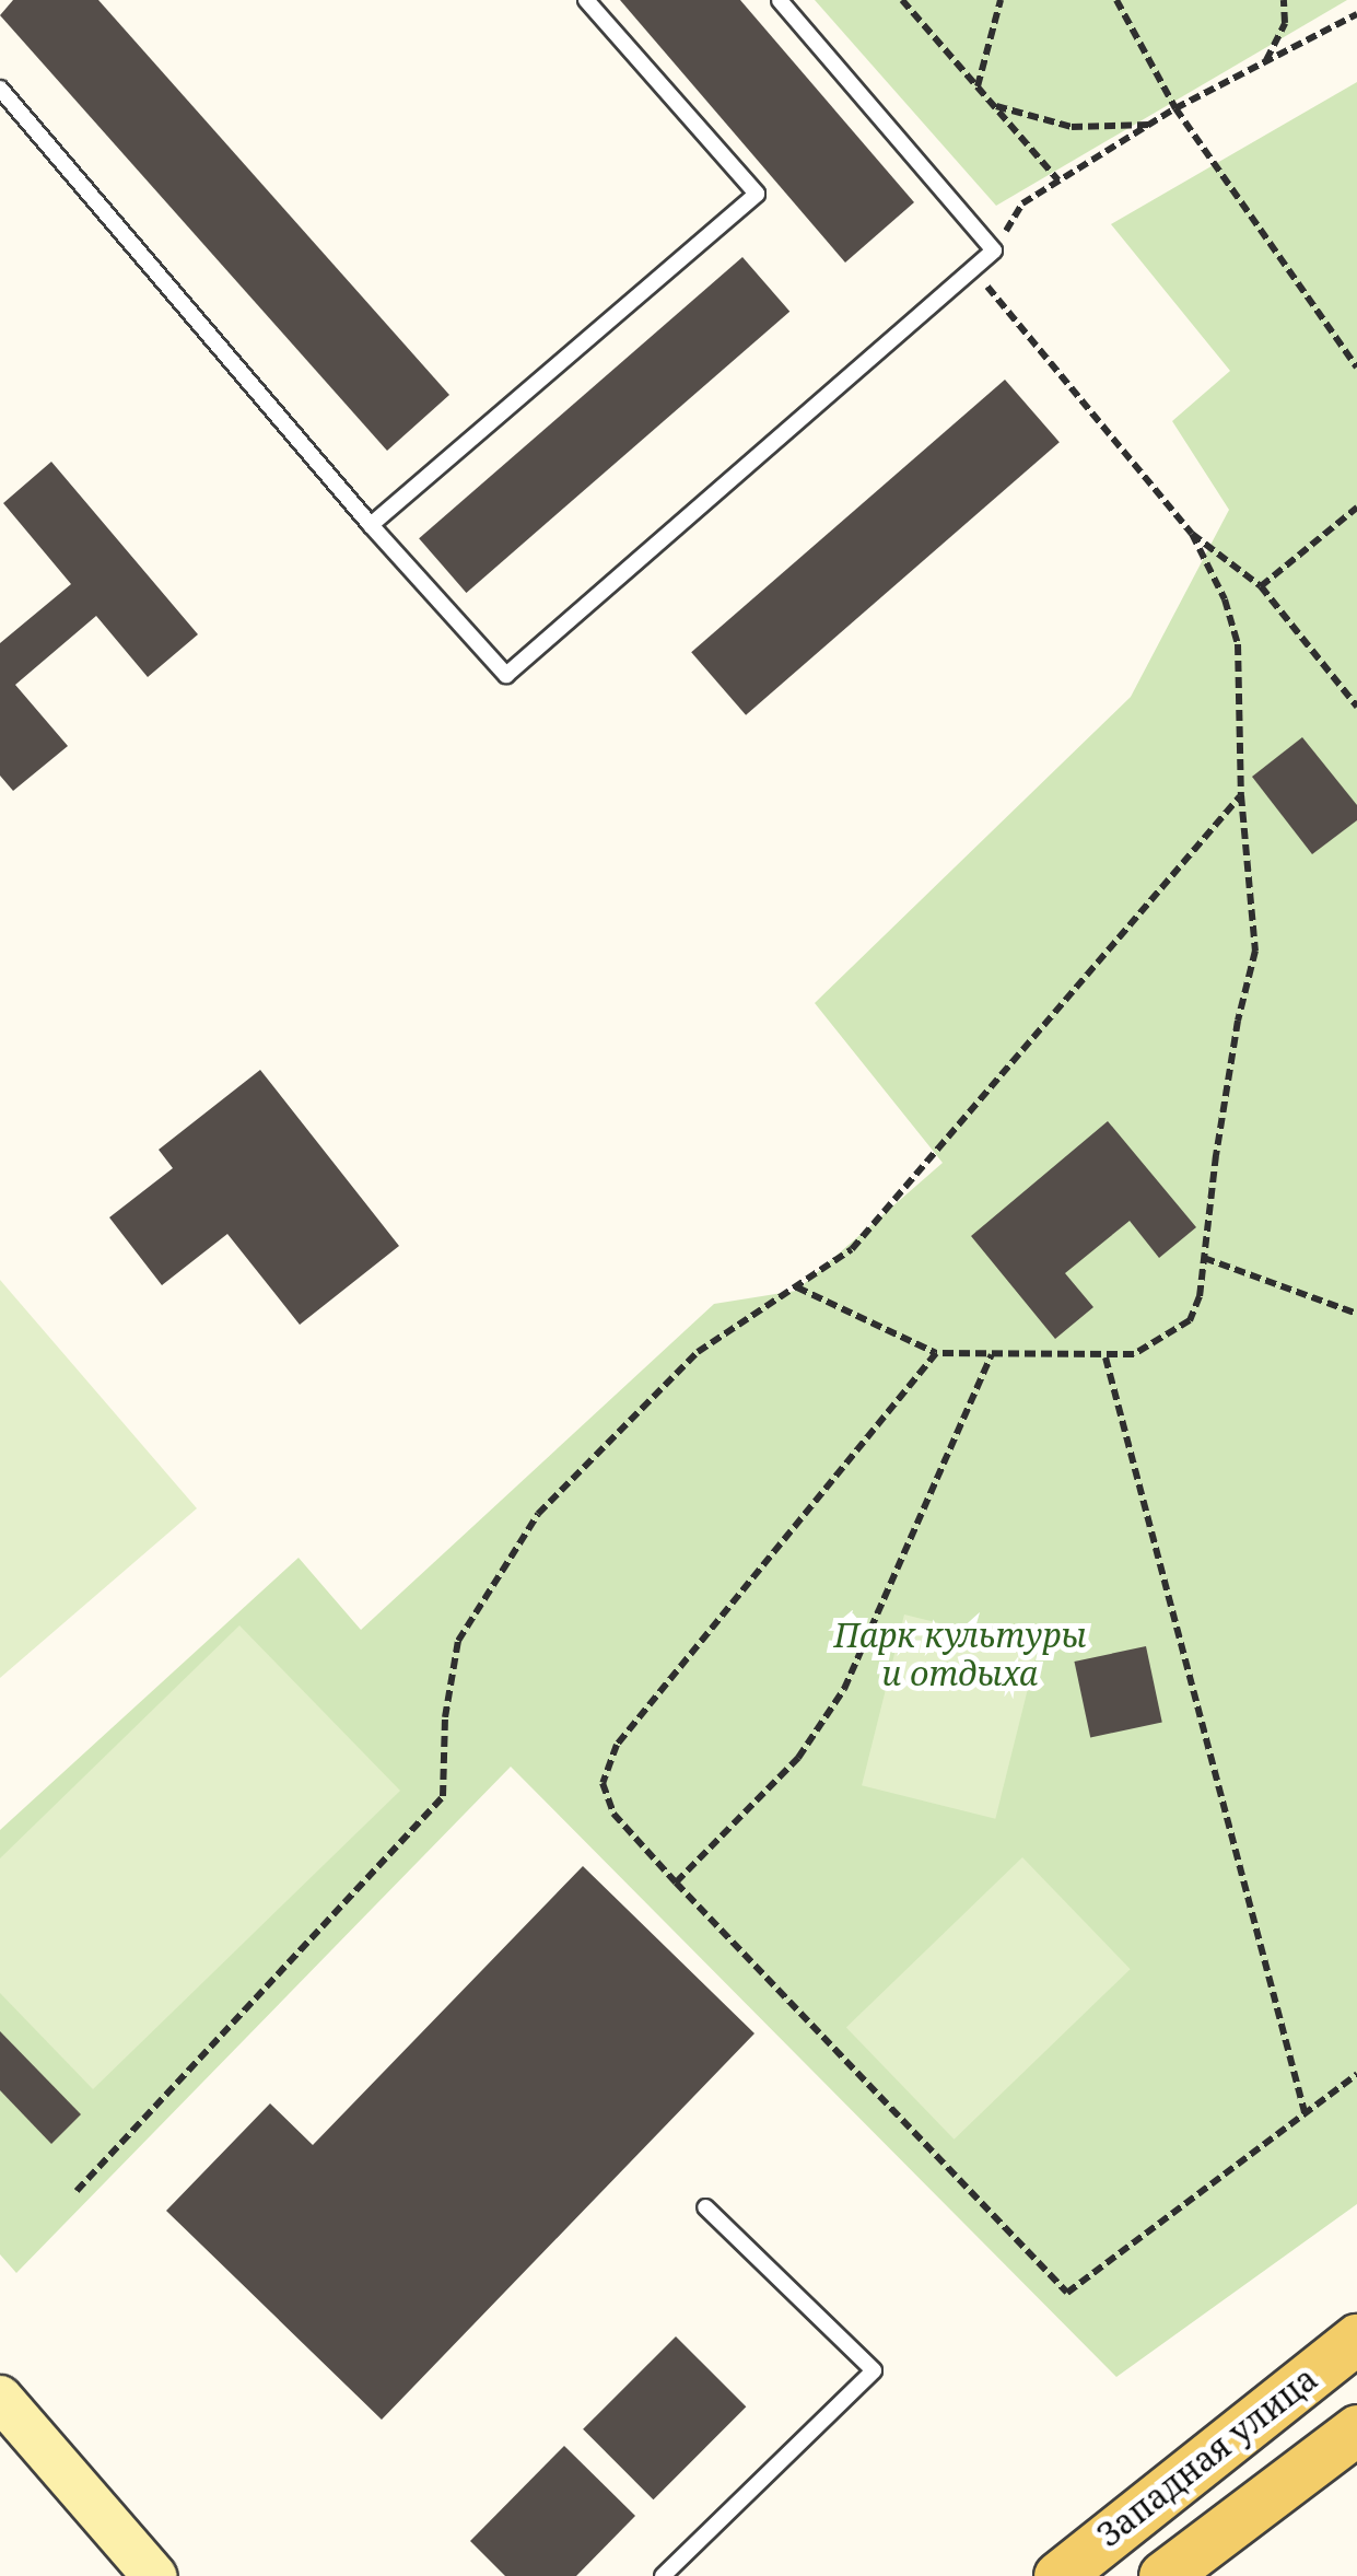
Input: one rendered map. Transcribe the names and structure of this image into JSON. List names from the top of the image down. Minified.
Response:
{"streets":{"main road":["Западная улица"]},"parks":["Парк культуры и отдыха"]}
